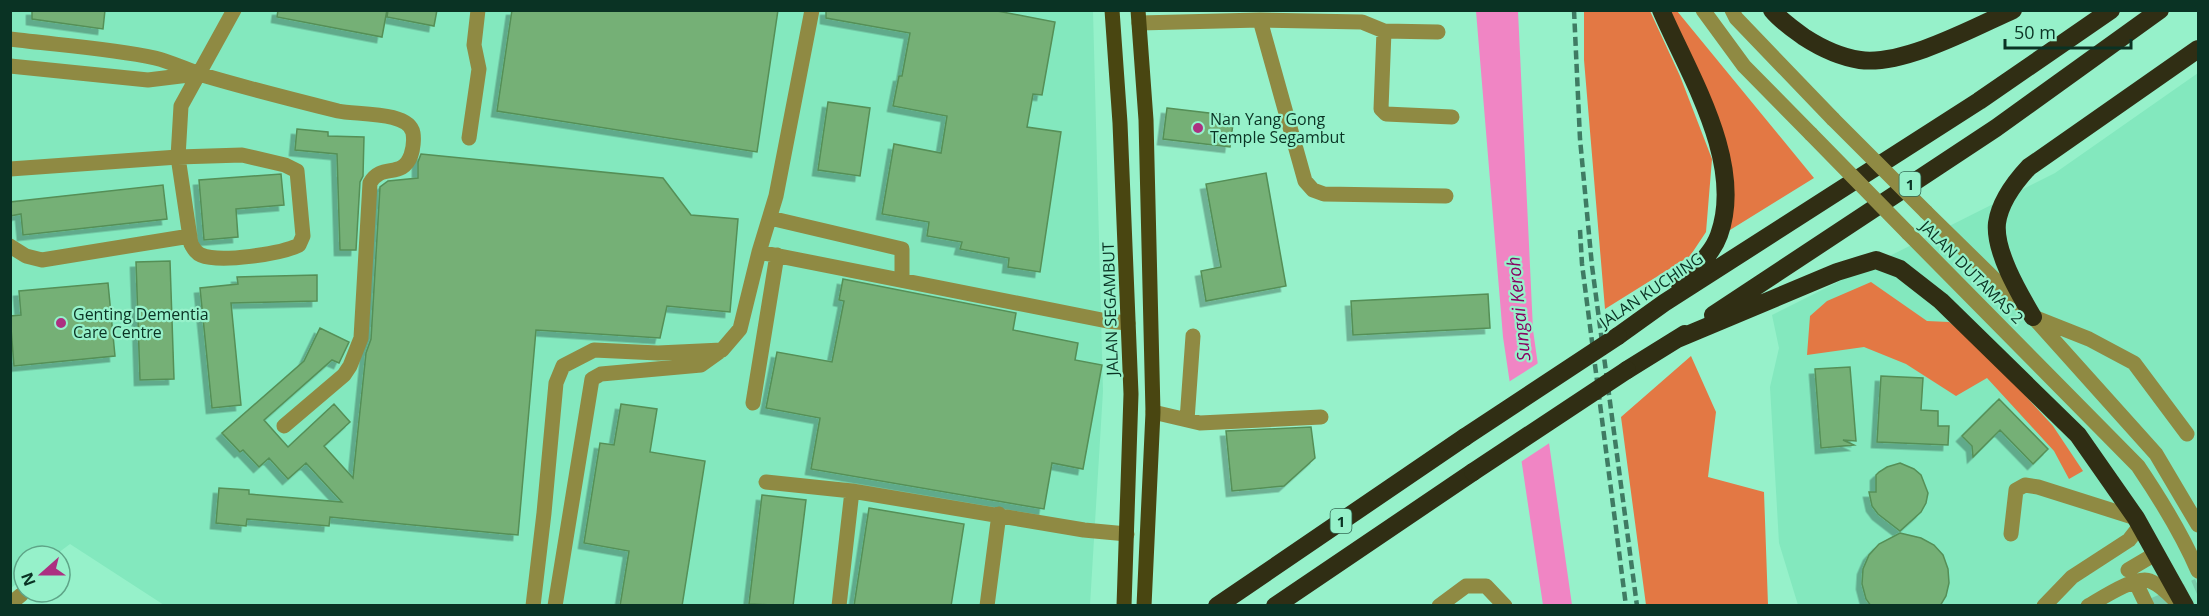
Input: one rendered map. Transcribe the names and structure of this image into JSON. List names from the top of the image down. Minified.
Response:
{"streets":{"highway":["1","JALAN KUCHING"],"main road":["JALAN SEGAMBUT"],"street":["JALAN DUTAMAS 2"]},"water":["Sungai Keroh"],"places":["Nan Yang Gong Temple Segambut","Genting Dementia Care Centre"],"scale_bar":"50 m","north":"left"}
